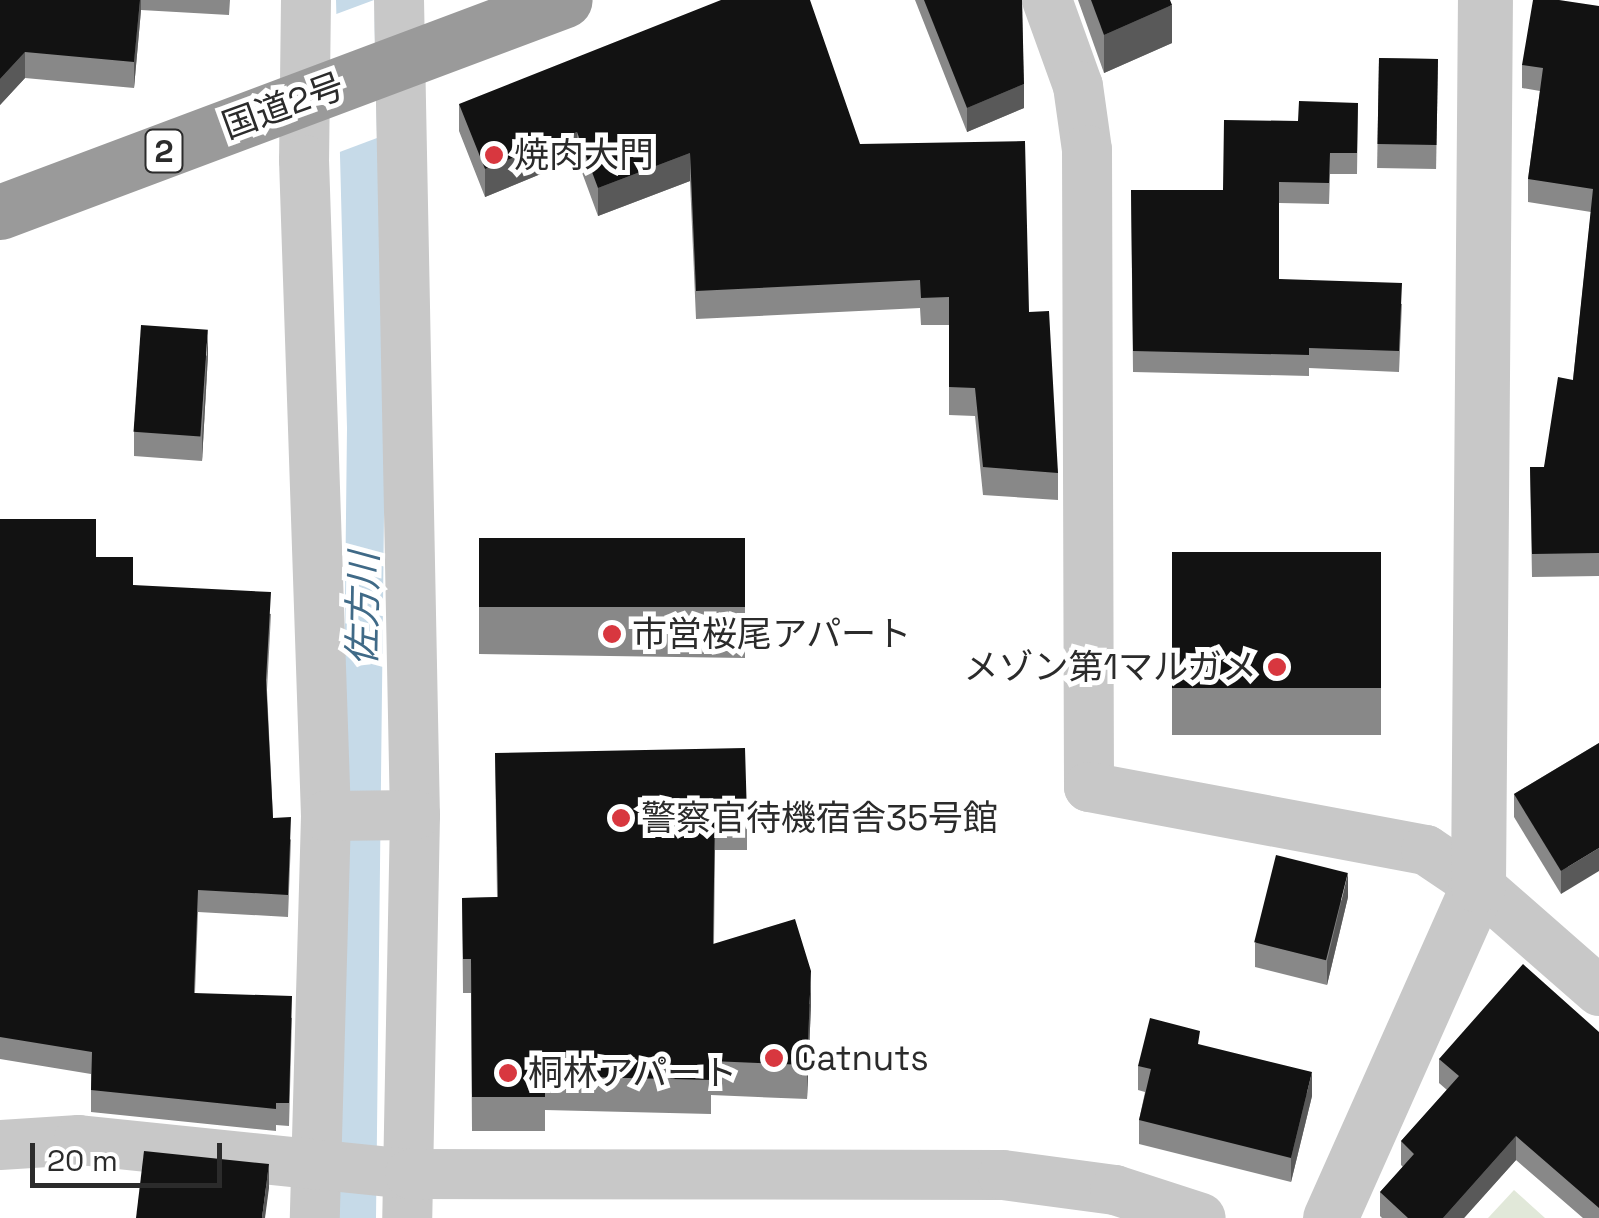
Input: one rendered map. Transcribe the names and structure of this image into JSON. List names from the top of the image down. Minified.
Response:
{"streets":{"highway":["国道2号","2"]},"water":["佐方川"],"places":["焼肉大門","市営桜尾アパート","メゾン第1マルガメ","警察官待機宿舎35号館","Catnuts","桐林アパート"],"scale_bar":"20 m"}
